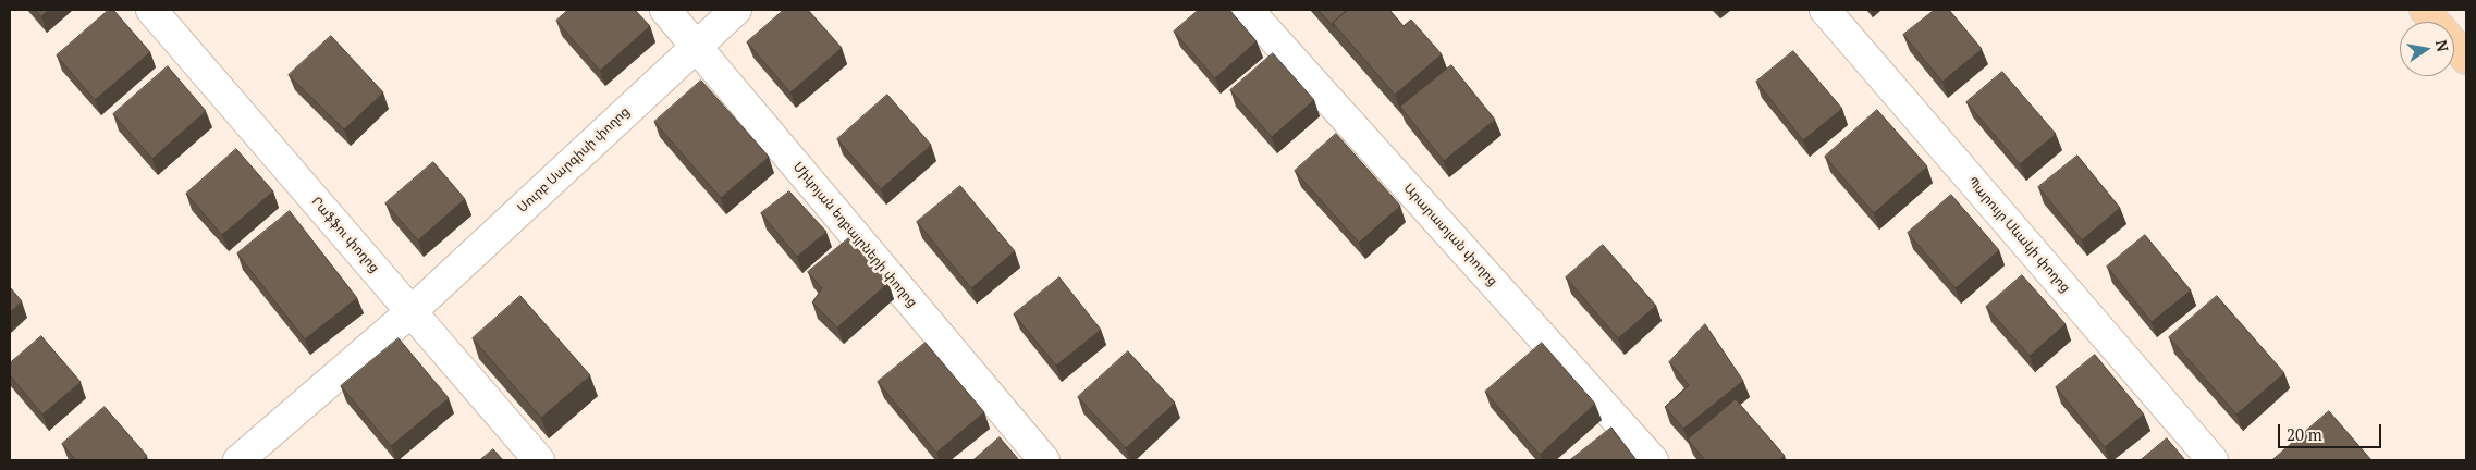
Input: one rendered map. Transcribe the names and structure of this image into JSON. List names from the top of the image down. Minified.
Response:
{"streets":{"street":["Սուրբ Սարգիսի փողոց","Րաֆֆու փողոց","Միկոյան եղբայրների փողոց","Արարատյան փողոց","Պարույր Սևակի փողոց"]},"crossings":[["Սուրբ Սարգիսի փողոց","Րաֆֆու փողոց"],["Սուրբ Սարգիսի փողոց","Միկոյան եղբայրների փողոց"]],"scale_bar":"20 m","north":"right"}
